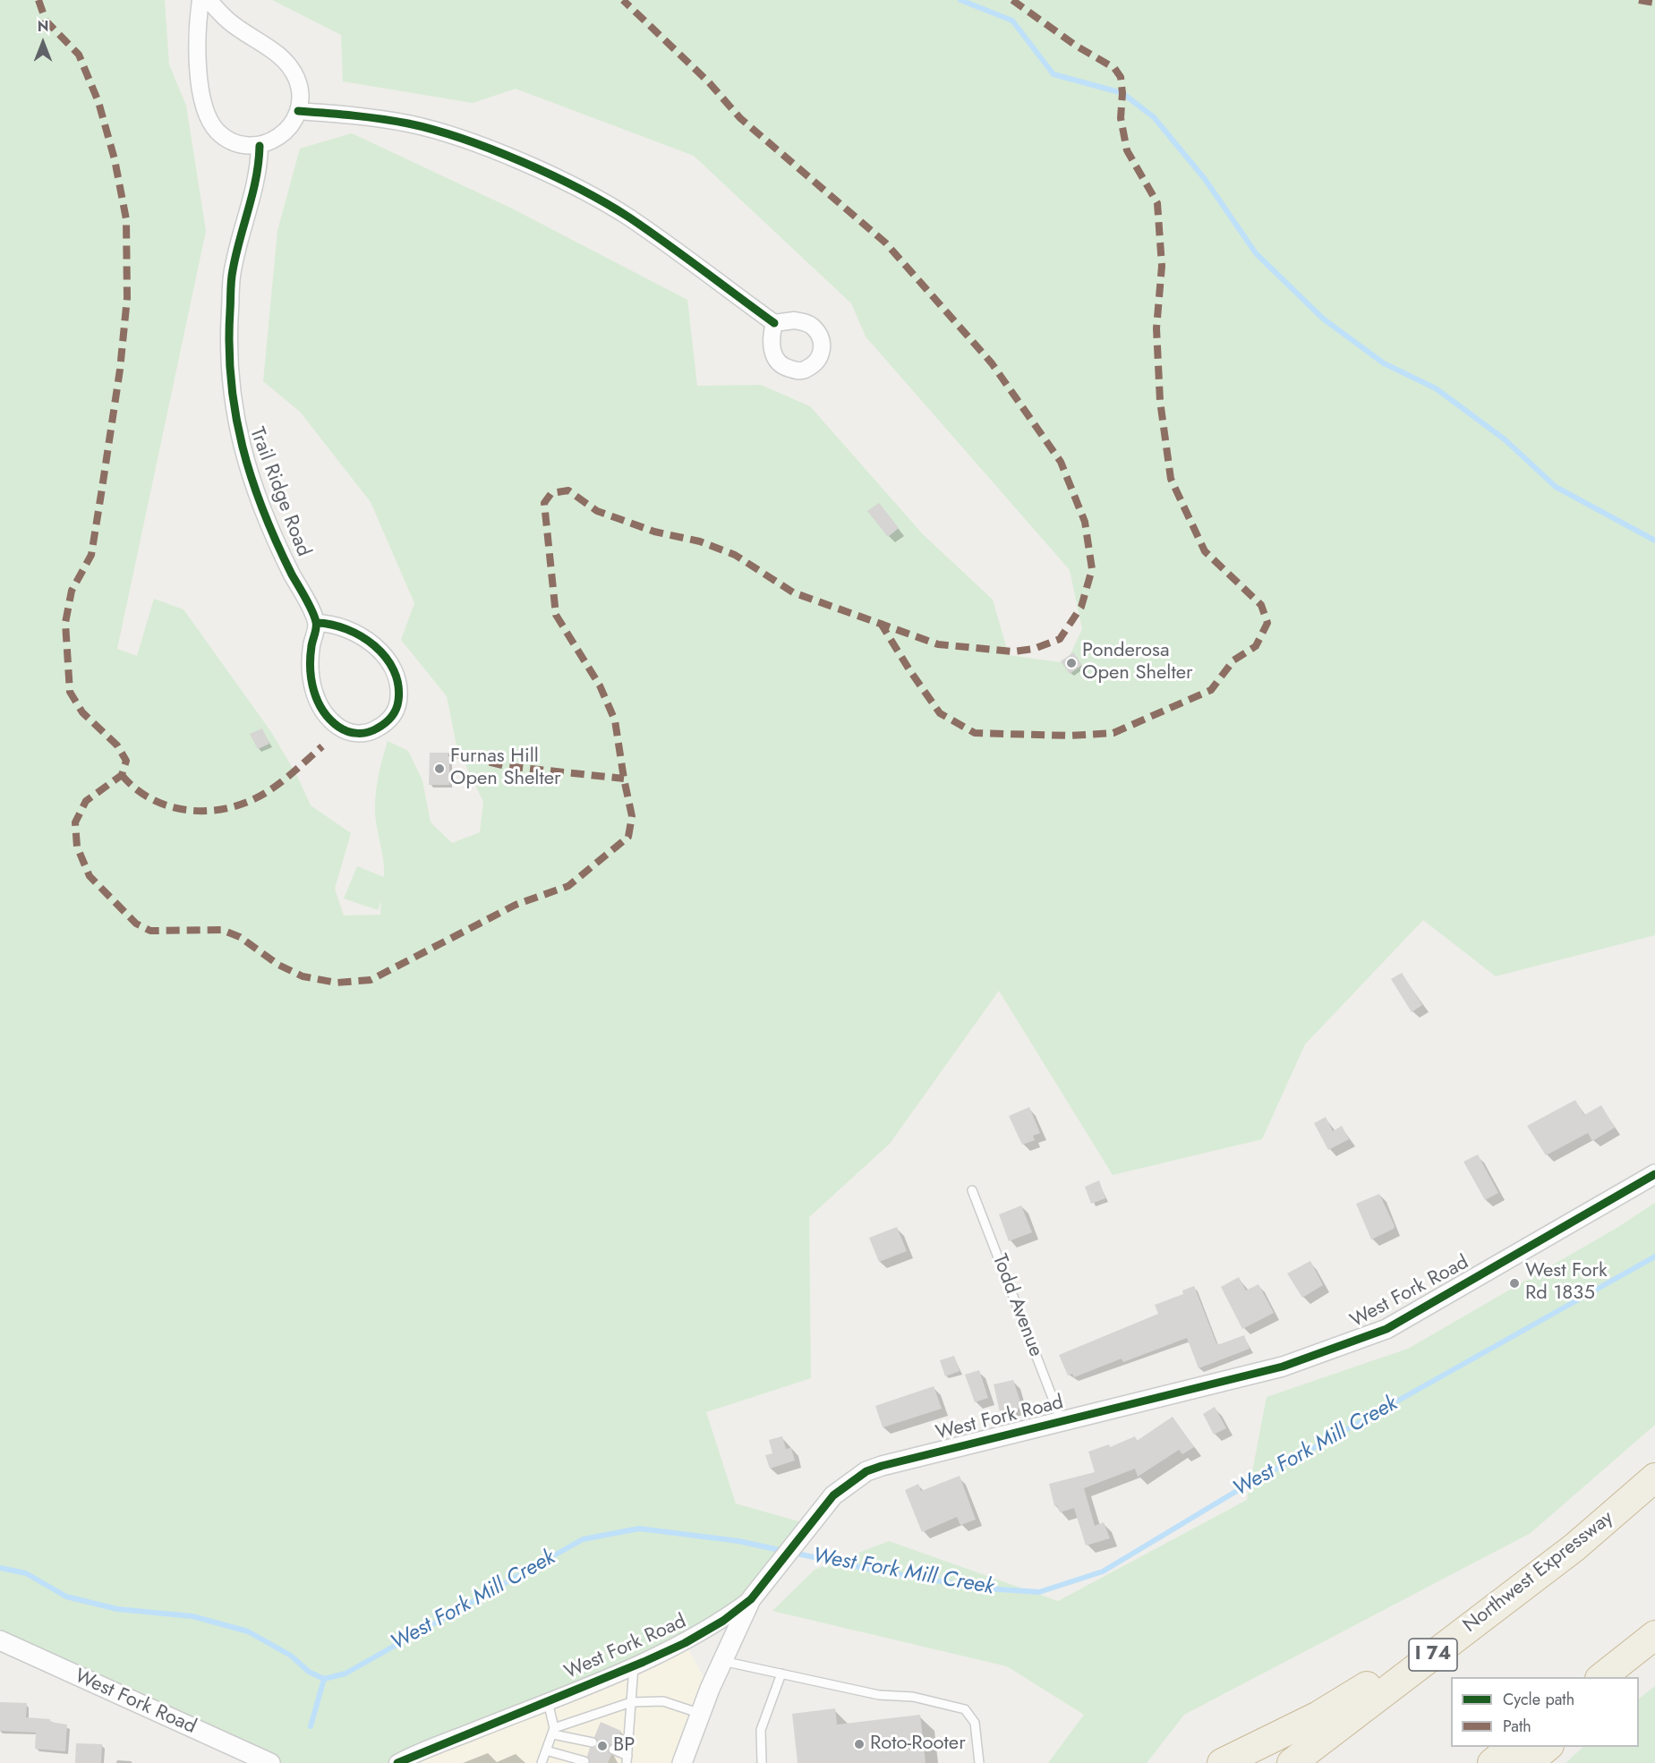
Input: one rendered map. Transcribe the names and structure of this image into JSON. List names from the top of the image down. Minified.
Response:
{"streets":{"highway":["Northwest Expressway","I 74"],"street":["Trail Ridge Road","West Fork Road"],"lane":["Todd Avenue"]},"crossings":[["West Fork Road","Todd Avenue"]],"water":["West Fork Mill Creek"],"places":["Ponderosa Open Shelter","Furnas Hill Open Shelter","West Fork Rd 1835","Roto-Rooter","BP"],"legend":["Cycle path","Path"],"north":"top"}
